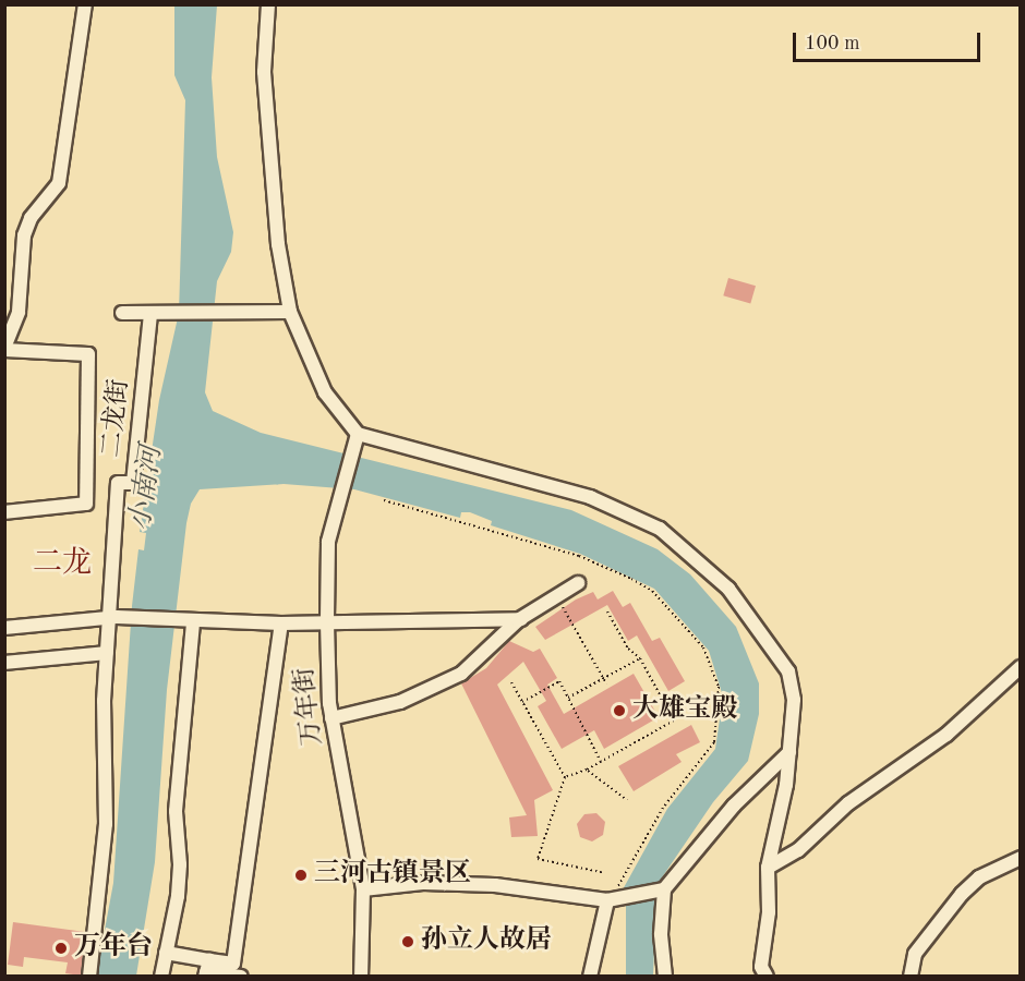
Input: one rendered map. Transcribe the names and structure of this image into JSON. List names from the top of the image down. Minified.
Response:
{"streets":{"street":["二龙街","万年街"]},"districts":["二龙"],"water":["小南河"],"places":["大雄宝殿","三河古镇景区","孙立人故居","万年台"],"scale_bar":"100 m"}
